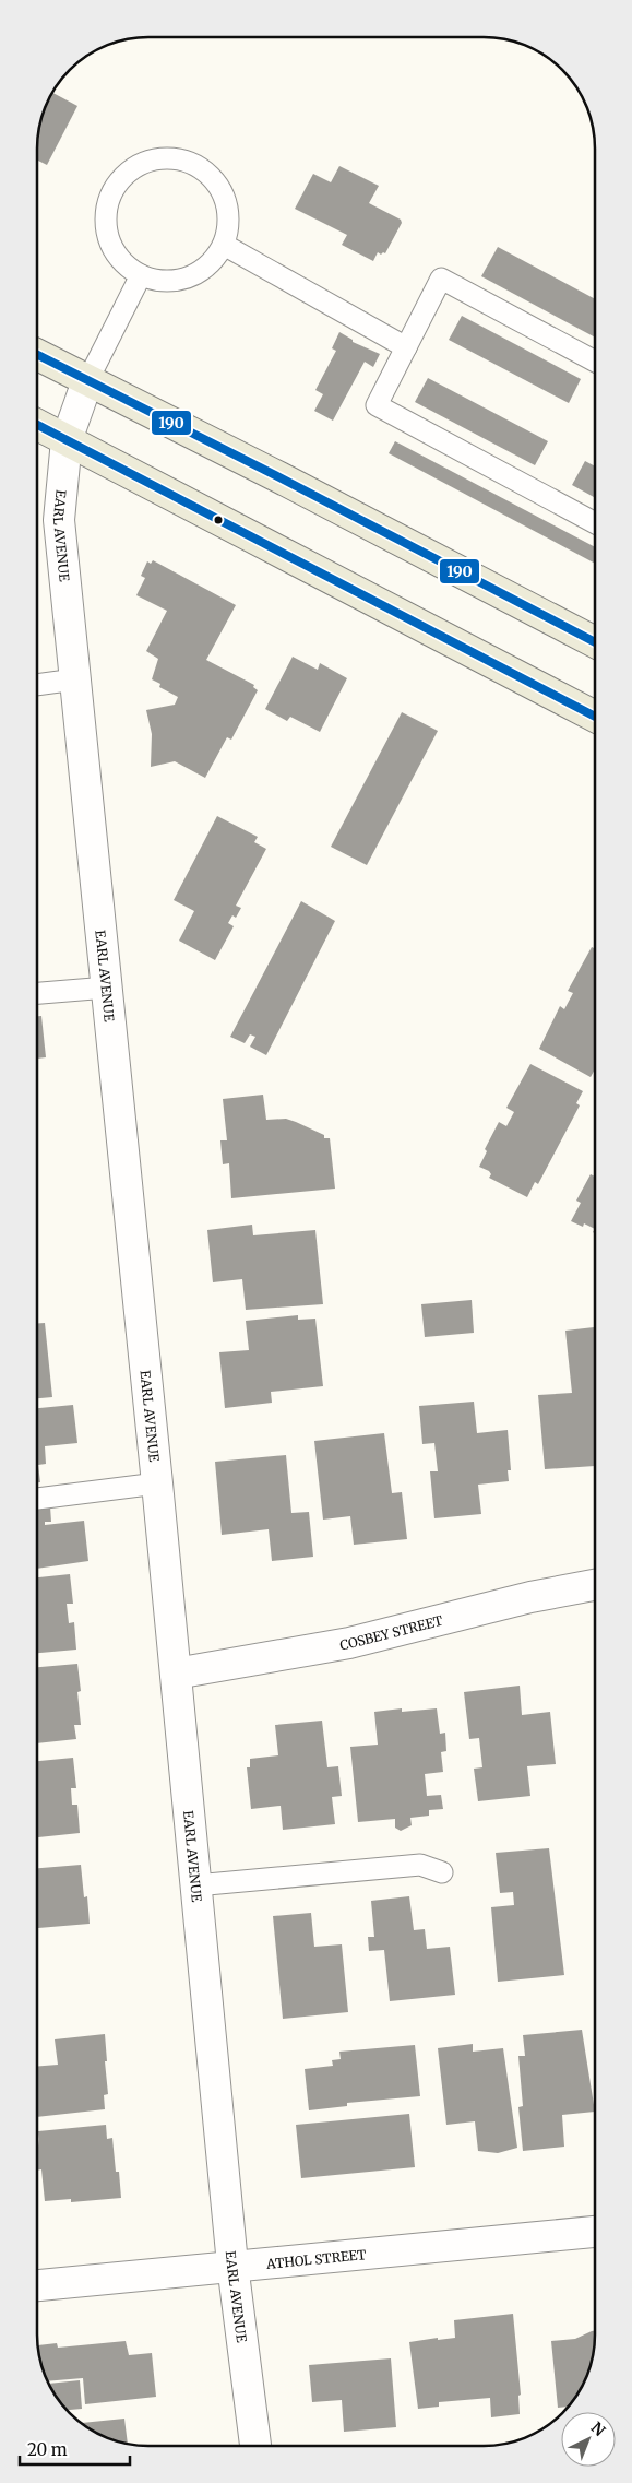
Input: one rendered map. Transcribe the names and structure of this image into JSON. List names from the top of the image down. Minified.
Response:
{"streets":{"street":["EARL AVENUE","COSBEY STREET","ATHOL STREET"]},"crossings":[["EARL AVENUE","COSBEY STREET"],["EARL AVENUE","ATHOL STREET"]],"lines":["transit line 190"],"scale_bar":"20 m","north":"top right"}
